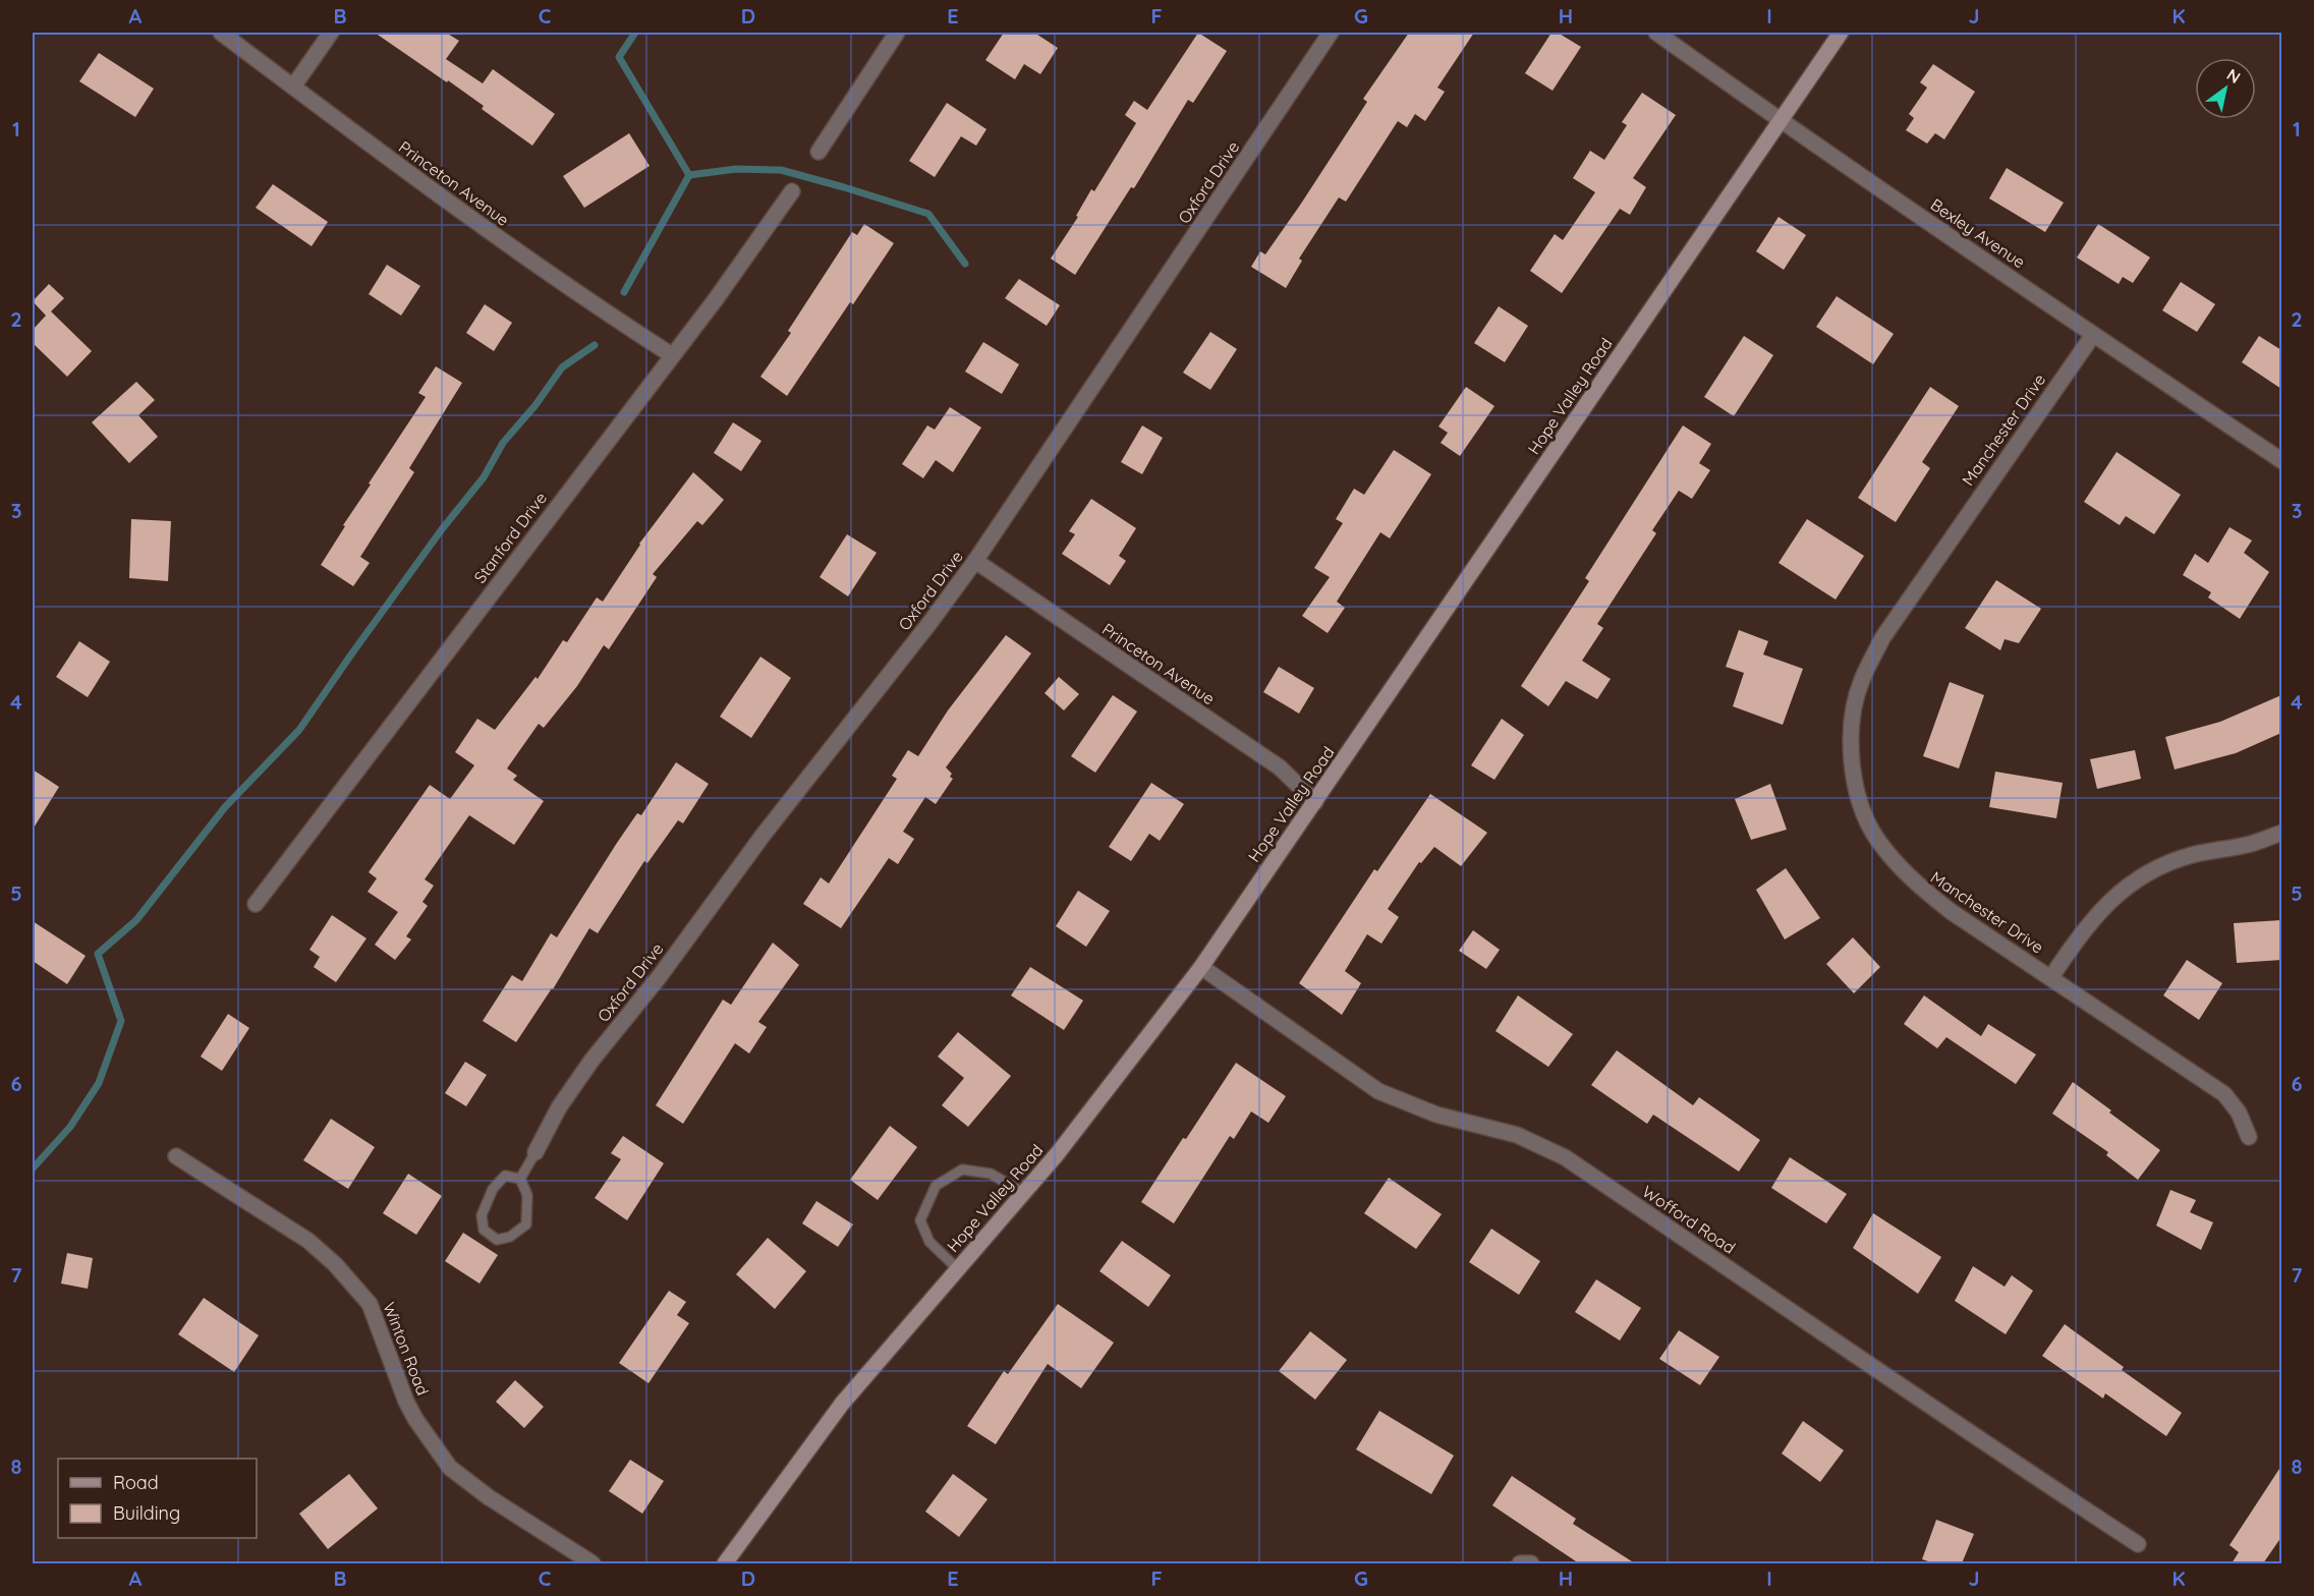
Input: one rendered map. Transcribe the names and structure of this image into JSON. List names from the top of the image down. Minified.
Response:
{"streets":{"main road":["Hope Valley Road"],"street":["Oxford Drive","Princeton Avenue","Bexley Avenue","Manchester Drive","Stanford Drive","Wofford Road","Winton Road"]},"crossings":[["Oxford Drive","Princeton Avenue"],["Princeton Avenue","Hope Valley Road"],["Princeton Avenue","Stanford Drive"],["Bexley Avenue","Hope Valley Road"],["Bexley Avenue","Manchester Drive"],["Hope Valley Road","Wofford Road"]],"legend":["Road","Building"],"north":"top right","grid":{"columns":["A","B","C","D","E","F","G","H","I","J","K"],"rows":["1","2","3","4","5","6","7","8"]}}
